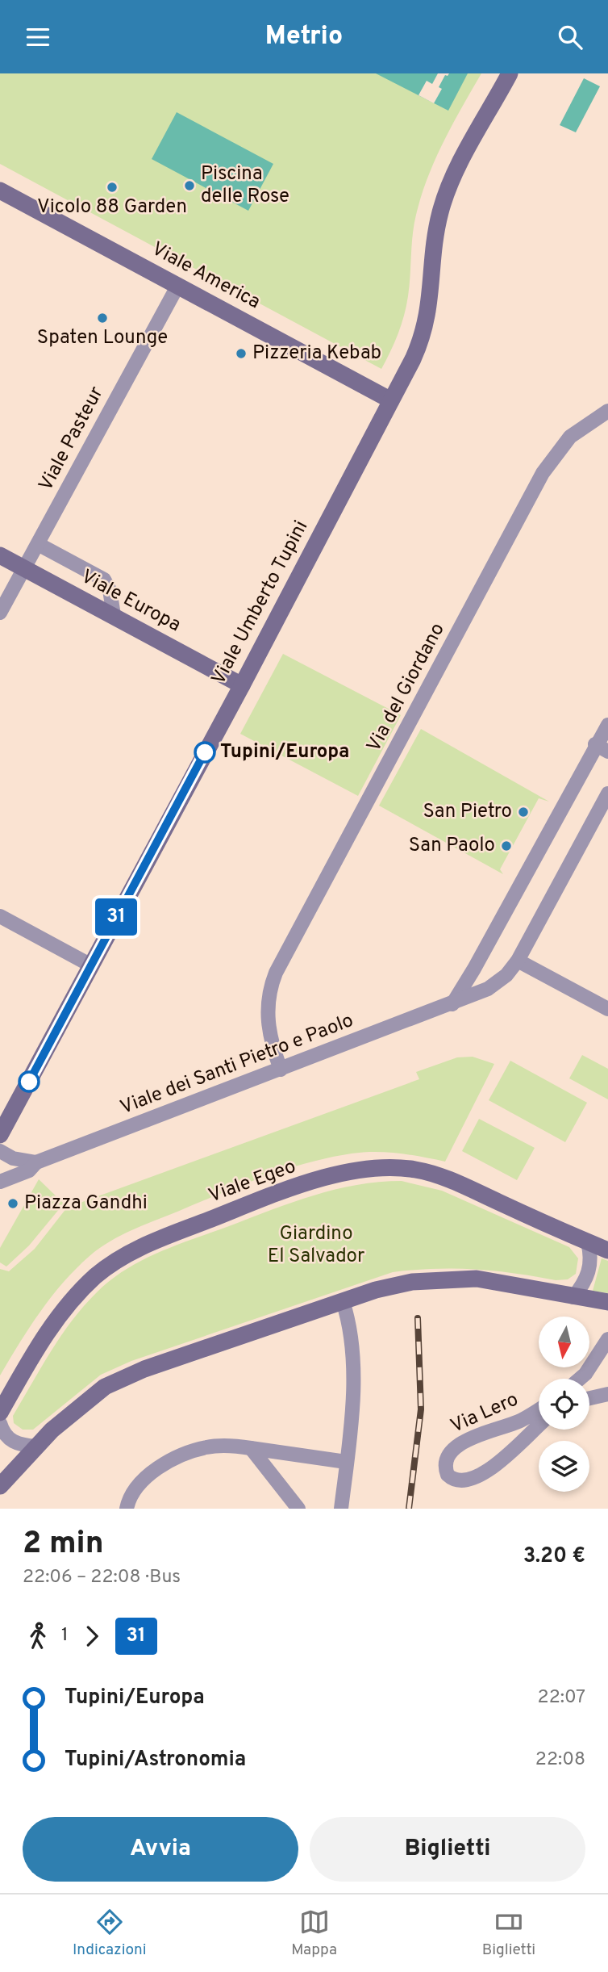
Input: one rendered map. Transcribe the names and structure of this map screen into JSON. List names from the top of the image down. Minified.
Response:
{"streets":{"street":["Viale America","Viale Pasteur","Viale Europa","Viale Umberto Tupini","Via del Giordano","Viale dei Santi Pietro e Paolo","Viale Egeo","Via Lero"]},"crossings":[["Viale America","Viale Pasteur"],["Viale America","Viale Umberto Tupini"],["Viale Pasteur","Viale Europa"],["Viale Europa","Viale Umberto Tupini"],["Via del Giordano","Viale dei Santi Pietro e Paolo"]],"parks":["Giardino El Salvador"],"places":["Piscina delle Rose","Vicolo 88 Garden","Spaten Lounge","Pizzeria Kebab","Tupini/Europa","San Pietro","San Paolo","Piazza Gandhi"],"lines":["bus line 31"],"north":"bottom","page":{"header":"Metrio","on_map":"31","heading":["2 min","22:06 – 22:08 · Bus","3.20 €"],"legs":["1","31"],"list":[{"name":"Tupini/Europa","value":"22:07"},{"name":"Tupini/Astronomia","value":"22:08"}],"buttons":["Avvia","Biglietti"],"tabs":["Indicazioni","Mappa","Biglietti"]}}
